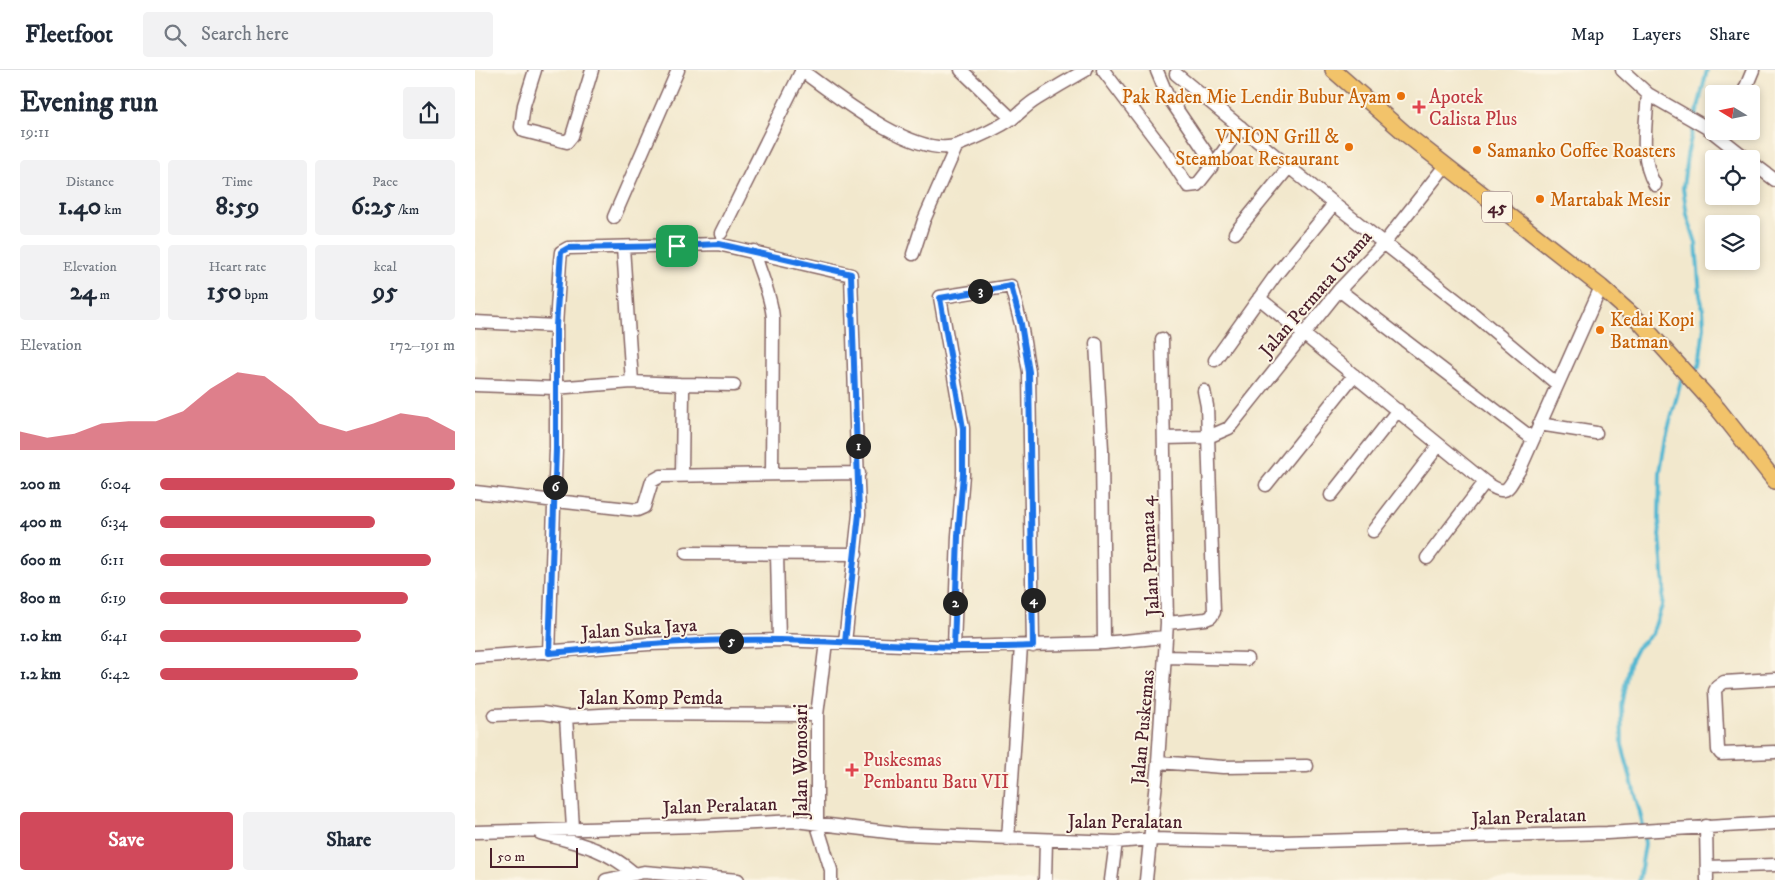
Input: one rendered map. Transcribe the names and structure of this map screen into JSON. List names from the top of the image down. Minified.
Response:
{"streets":{"main road":["45"],"street":["Jalan Permata Utama","Jalan Permata 4","Jalan Suka Jaya","Jalan Komp Pemda","Jalan Puskemas","Jalan Wonosari","Jalan Peralatan"]},"crossings":[["45","Jalan Permata Utama"],["Jalan Permata Utama","Jalan Permata 4"],["Jalan Permata 4","Jalan Puskemas"],["Jalan Suka Jaya","Jalan Puskemas"],["Jalan Suka Jaya","Jalan Wonosari"],["Jalan Komp Pemda","Jalan Wonosari"],["Jalan Komp Pemda","Jalan Peralatan"],["Jalan Puskemas","Jalan Peralatan"],["Jalan Wonosari","Jalan Peralatan"]],"places":{"other":["Pak Raden Mie Lendir Bubur Ayam","VNION Grill & Steamboat Restaurant","Samanko Coffee Roasters","Martabak Mesir","Kedai Kopi Batman"],"health":["Apotek Calista Plus","Puskesmas Pembantu Batu VII"]},"scale_bar":"50 m","north":"left","page":{"header":"Fleetfoot","search":"Search here","nav":["Map","Layers","Share"],"heading":["Evening run","19:11"],"stats":[["Distance","1.40 km"],["Time","8:59"],["Pace","6:25 /km"],["Elevation","24 m"],["Heart rate","150 bpm"],["kcal","95"]],"pins":["3","1","6","4","2","5"],"chart":["Elevation","172–191 m"],"list":[{"name":"200 m","note":"6:04"},{"name":"400 m","note":"6:34"},{"name":"600 m","note":"6:11"},{"name":"800 m","note":"6:19"},{"name":"1.0 km","note":"6:41"},{"name":"1.2 km","note":"6:42"}],"buttons":["Save","Share"],"scale":"50 m"}}
